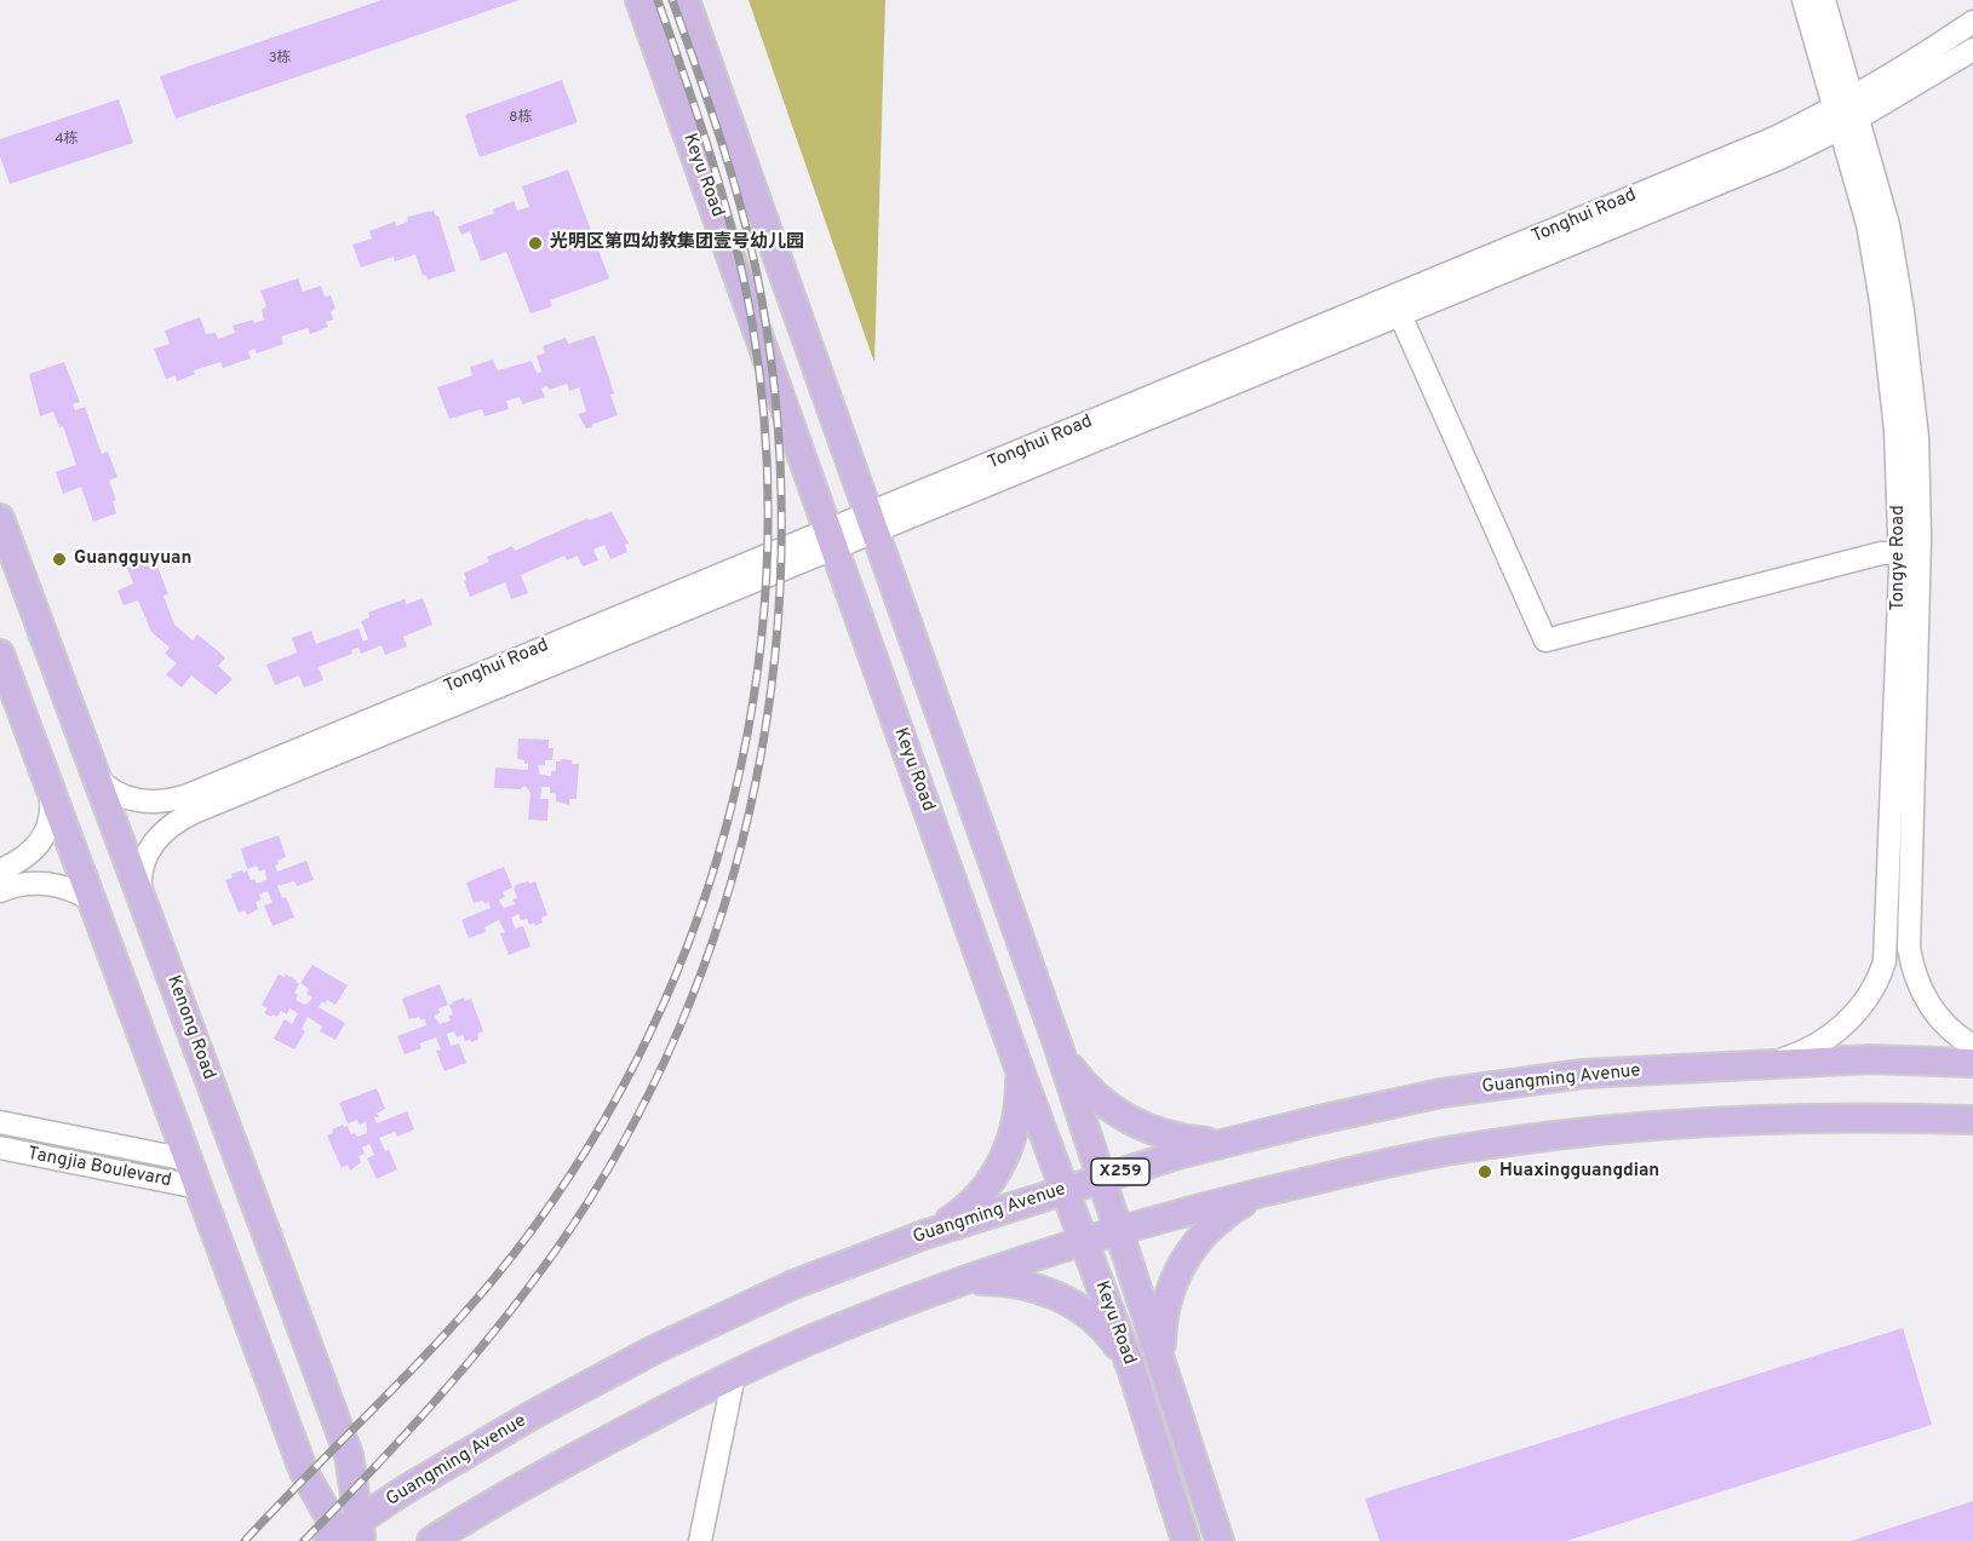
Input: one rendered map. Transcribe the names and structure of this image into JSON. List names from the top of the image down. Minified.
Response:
{"streets":{"main road":["Keyu Road","Kenong Road","Guangming Avenue","X259"],"street":["Tonghui Road","Tongye Road","Tangjia Boulevard"]},"crossings":[["Keyu Road","Tonghui Road"],["Keyu Road","Guangming Avenue"],["Tonghui Road","Tongye Road"],["Tonghui Road","Kenong Road"],["Tongye Road","Guangming Avenue"],["Kenong Road","Guangming Avenue"]],"places":["光明区第四幼教集团壹号幼儿园","Guangguyuan","Huaxingguangdian"],"house_numbers":["3栋","8栋","4栋"]}
